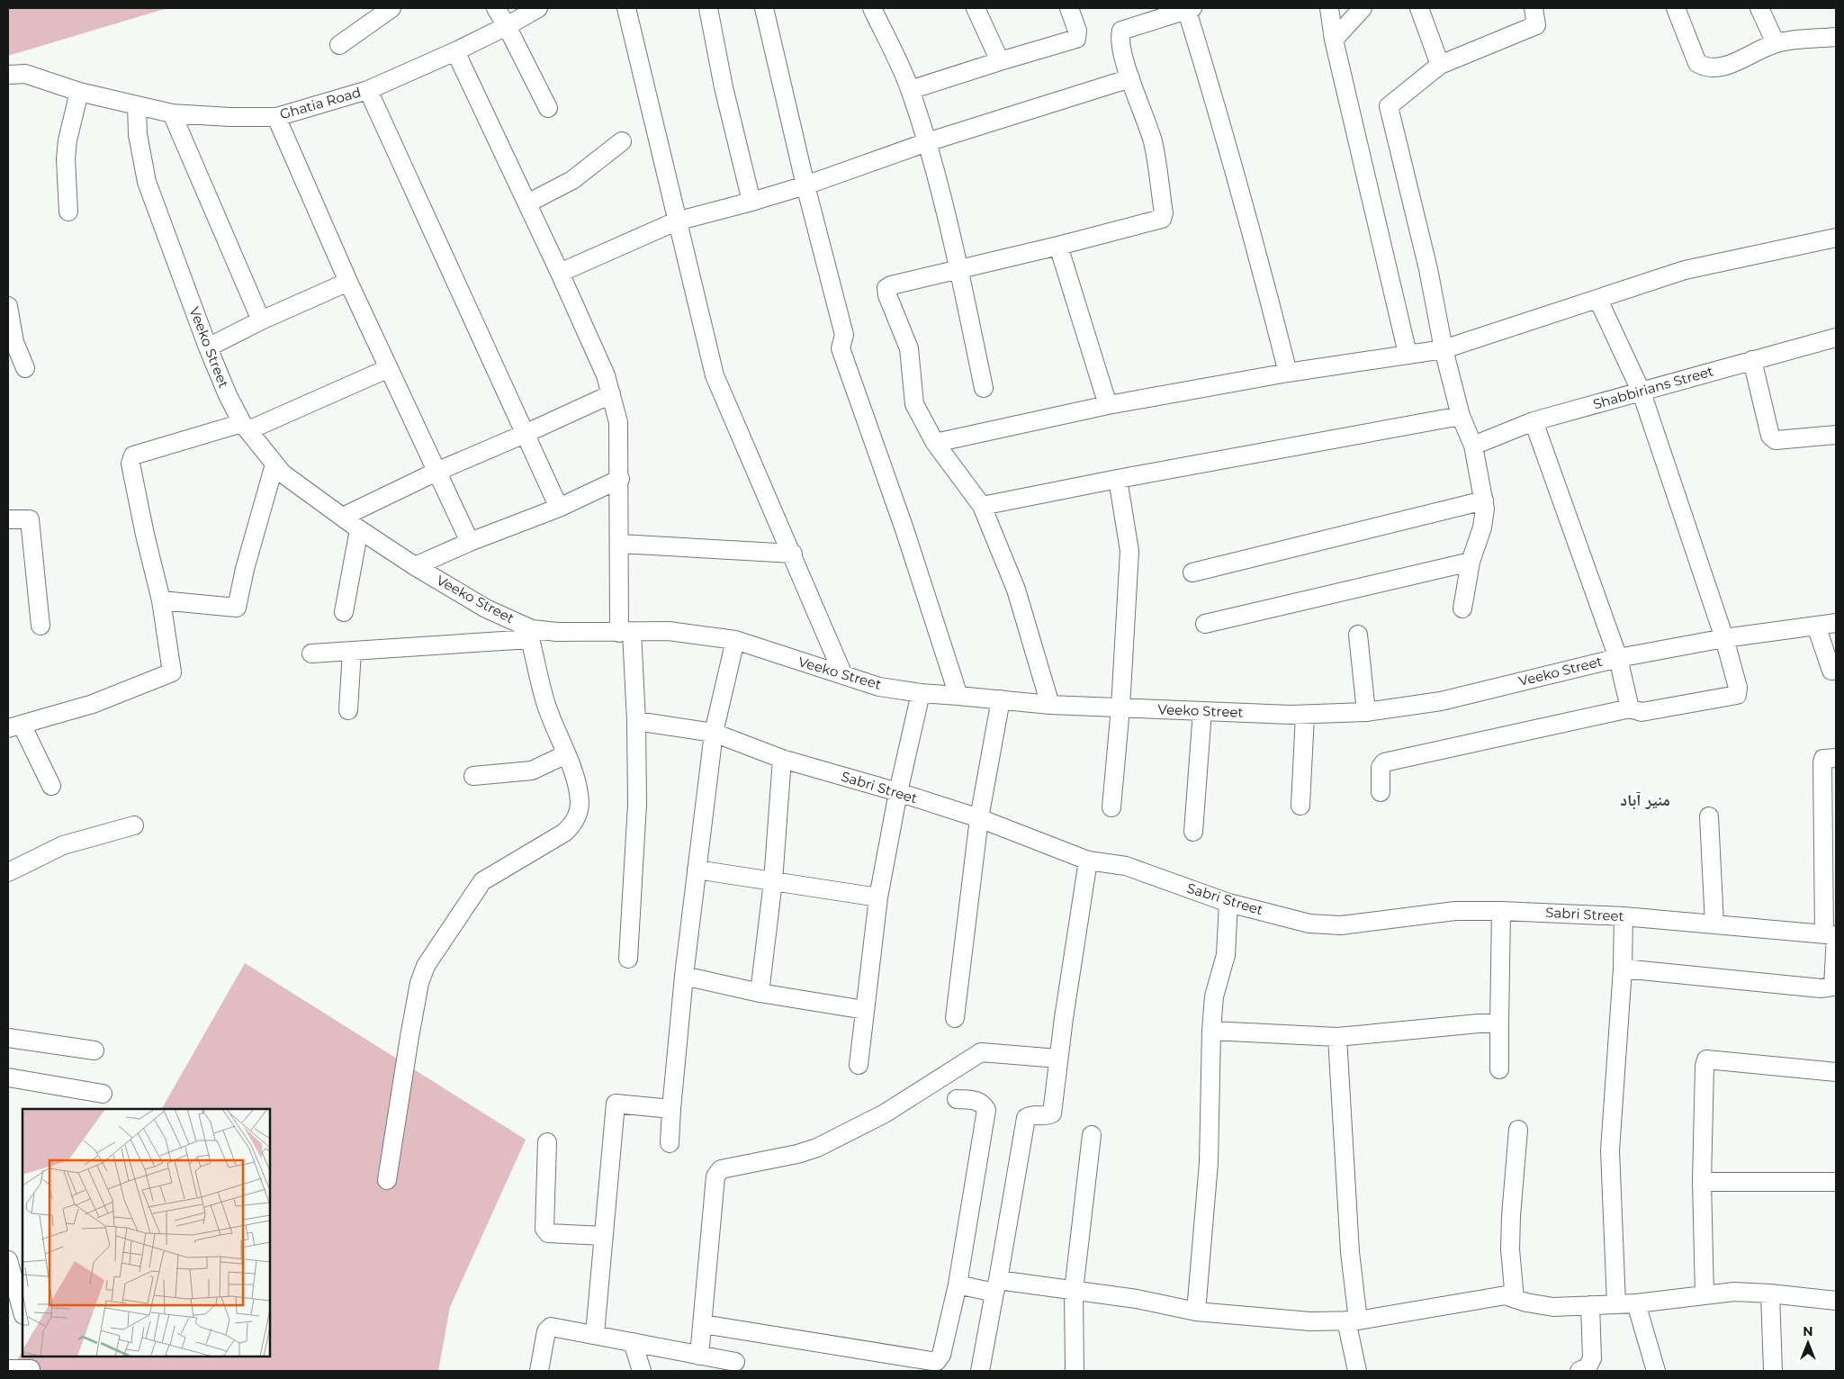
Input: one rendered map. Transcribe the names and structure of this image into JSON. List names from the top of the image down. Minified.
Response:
{"streets":{"street":["Ghatia Road","Veeko Street","Shabbirians Street","Sabri Street"]},"crossings":[["Ghatia Road","Veeko Street"]],"districts":["منیر آباد"],"north":"top"}
